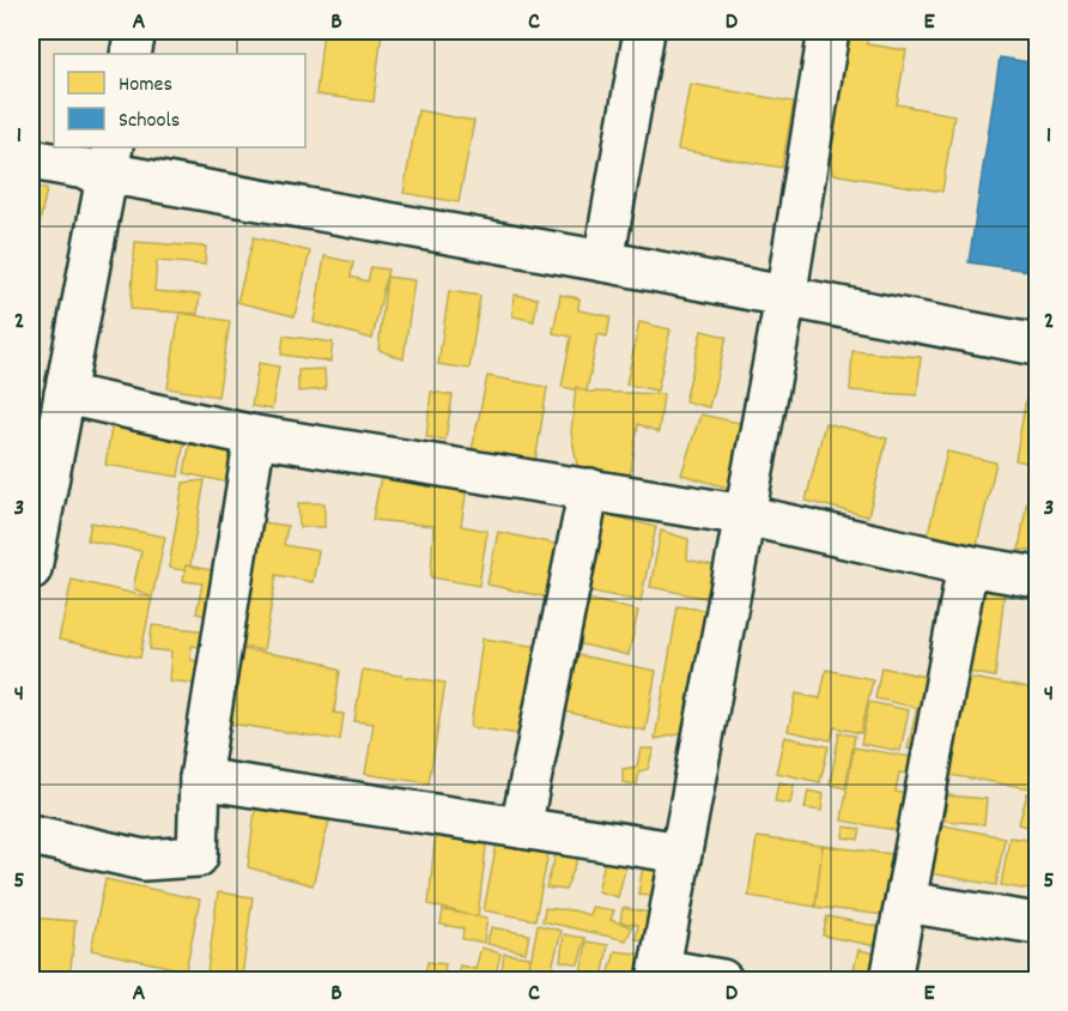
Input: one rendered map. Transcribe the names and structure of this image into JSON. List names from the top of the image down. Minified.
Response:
{"legend":["Homes","Schools"],"grid":{"columns":["A","B","C","D","E"],"rows":["1","2","3","4","5"]}}
